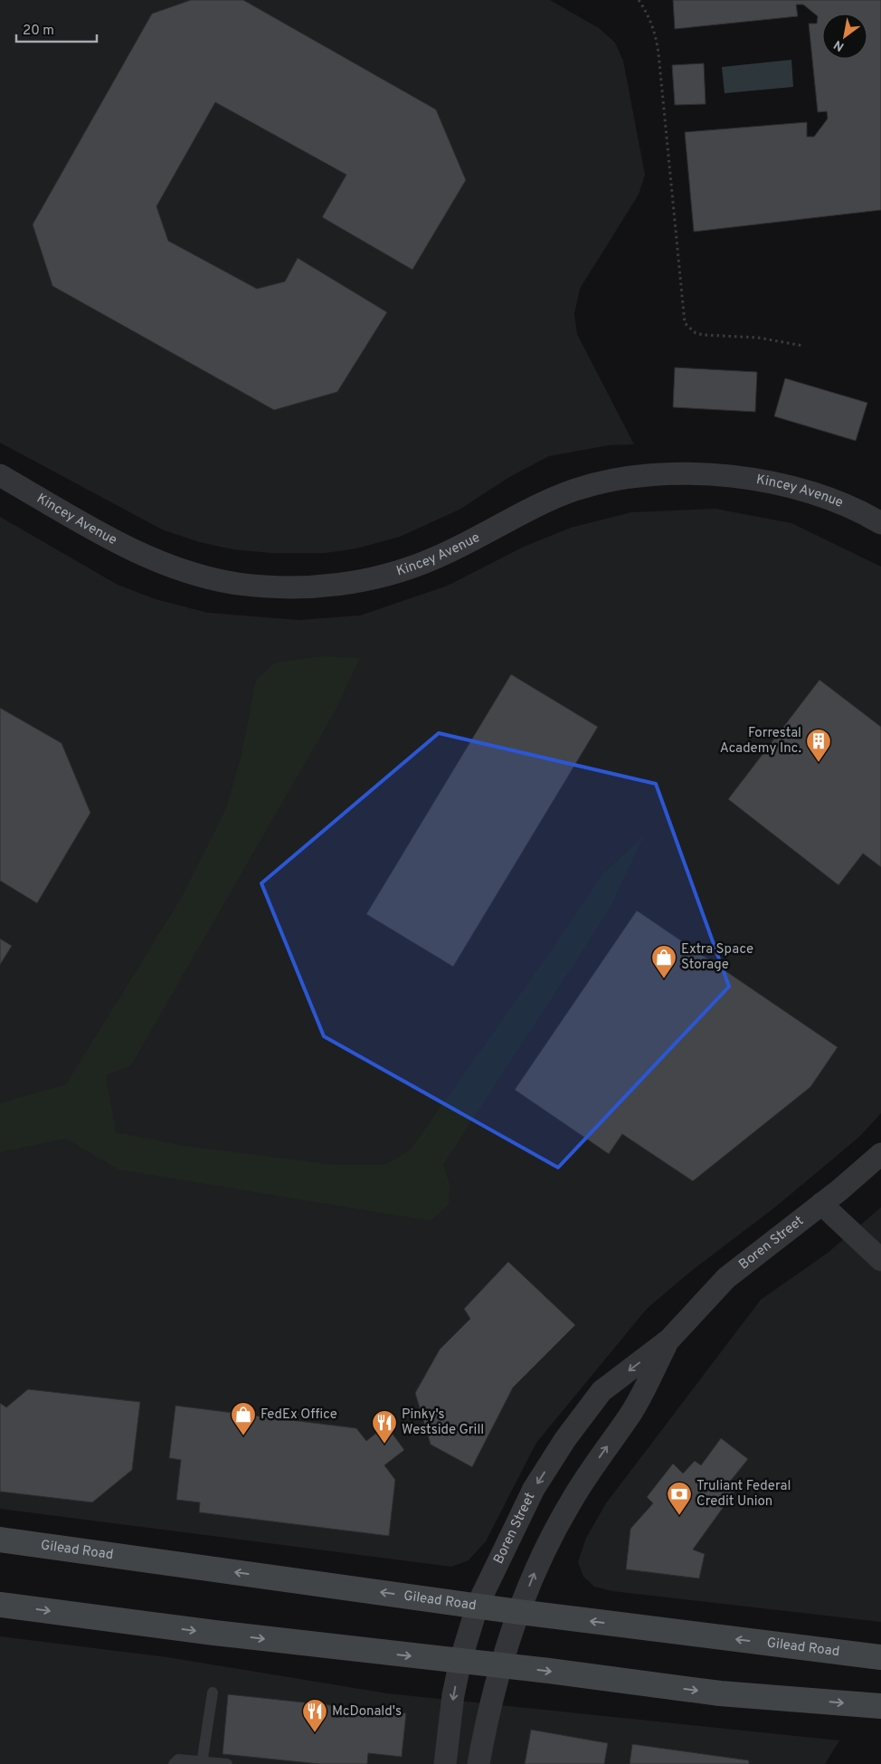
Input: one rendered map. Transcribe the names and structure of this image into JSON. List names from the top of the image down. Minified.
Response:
{"streets":{"main road":["Gilead Road"],"street":["Kincey Avenue","Boren Street"]},"crossings":[["Boren Street","Gilead Road"]],"places":{"building":["Forrestal Academy Inc."],"shop":["Extra Space Storage","FedEx Office"],"restaurant":["Pinky's Westside Grill","McDonald's"],"bank":["Truliant Federal Credit Union"]},"scale_bar":"20 m","north":"bottom left"}
